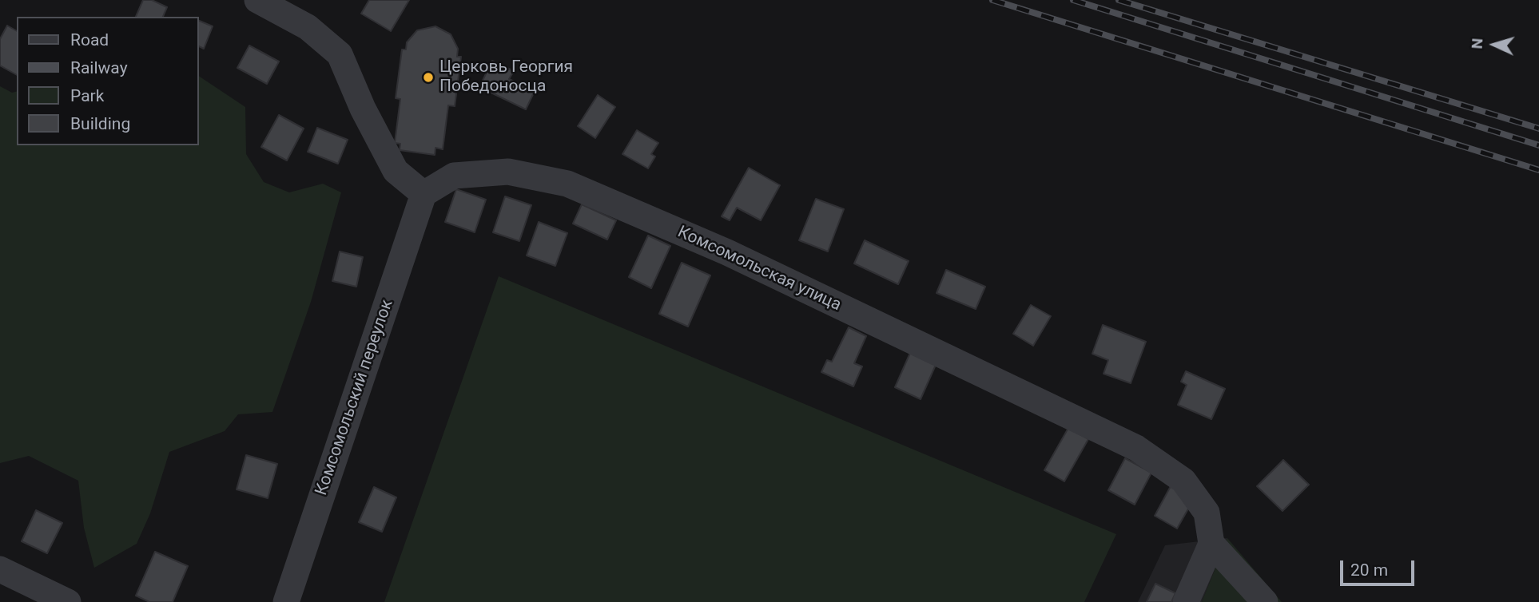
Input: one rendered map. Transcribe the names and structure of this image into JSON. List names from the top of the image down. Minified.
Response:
{"streets":{"street":["Комсомольская улица","Комсомольский переулок"]},"crossings":[["Комсомольская улица","Комсомольский переулок"]],"places":["Церковь Георгия Победоносца"],"legend":["Road","Railway","Park","Building"],"scale_bar":"20 m","north":"left"}
